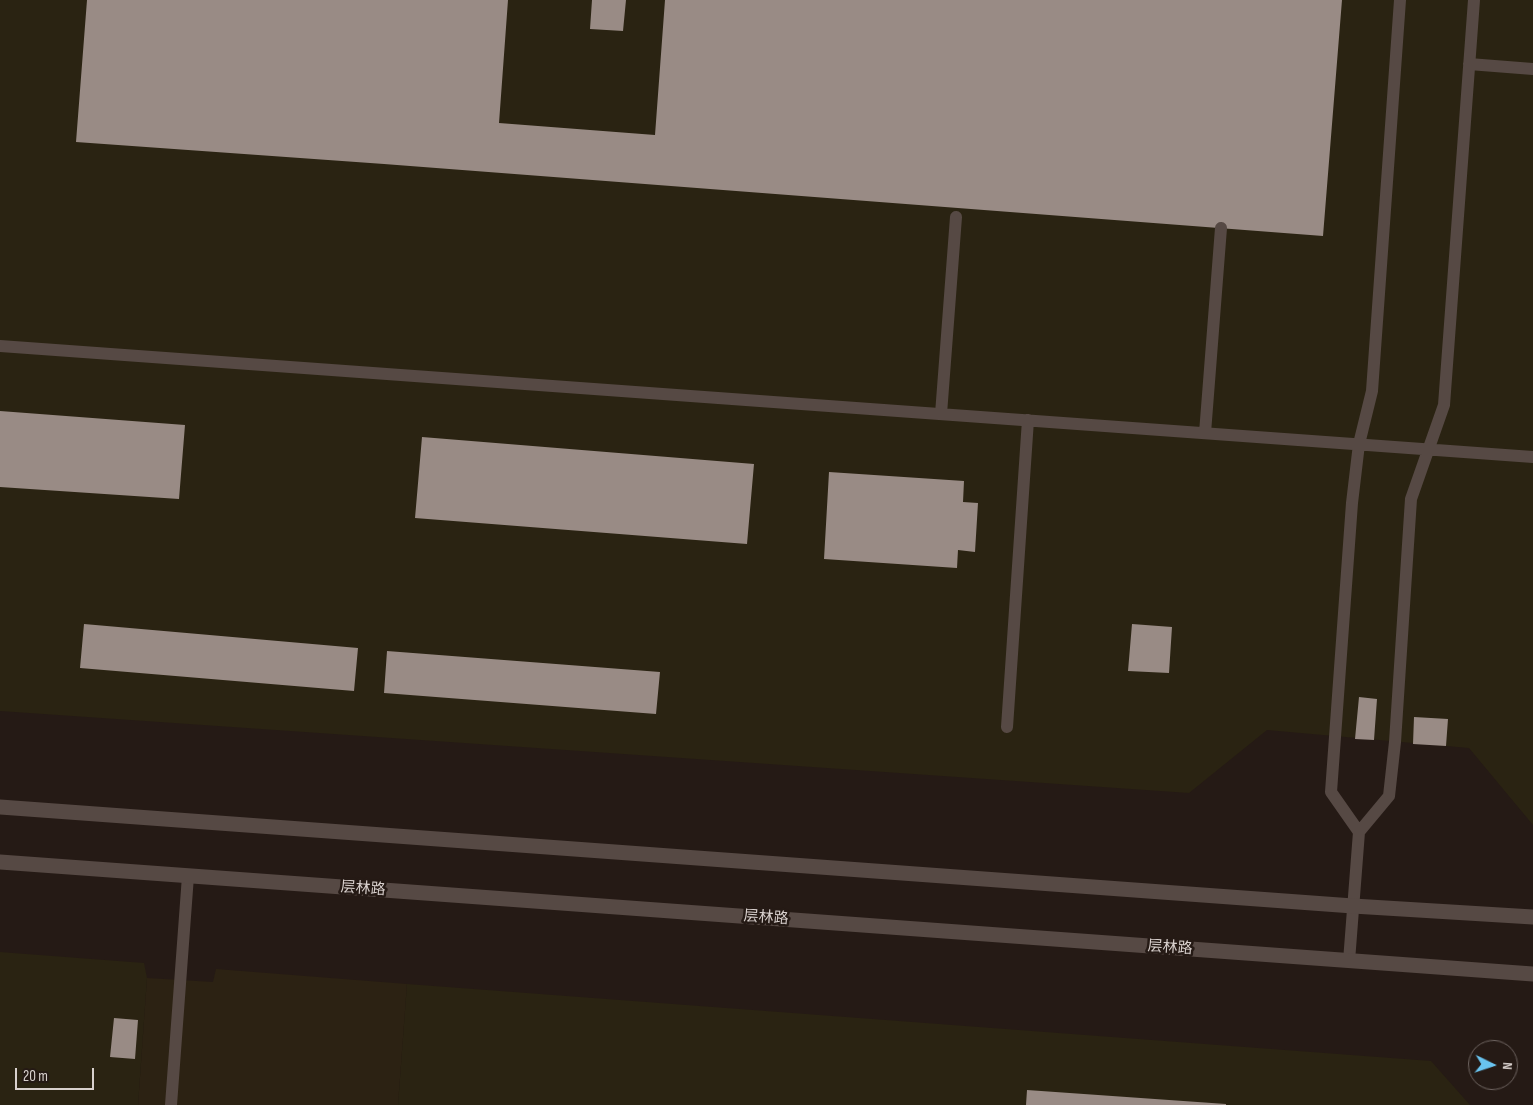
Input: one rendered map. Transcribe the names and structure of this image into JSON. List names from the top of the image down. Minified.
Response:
{"streets":{"street":["层林路"]},"scale_bar":"20 m","north":"right"}
